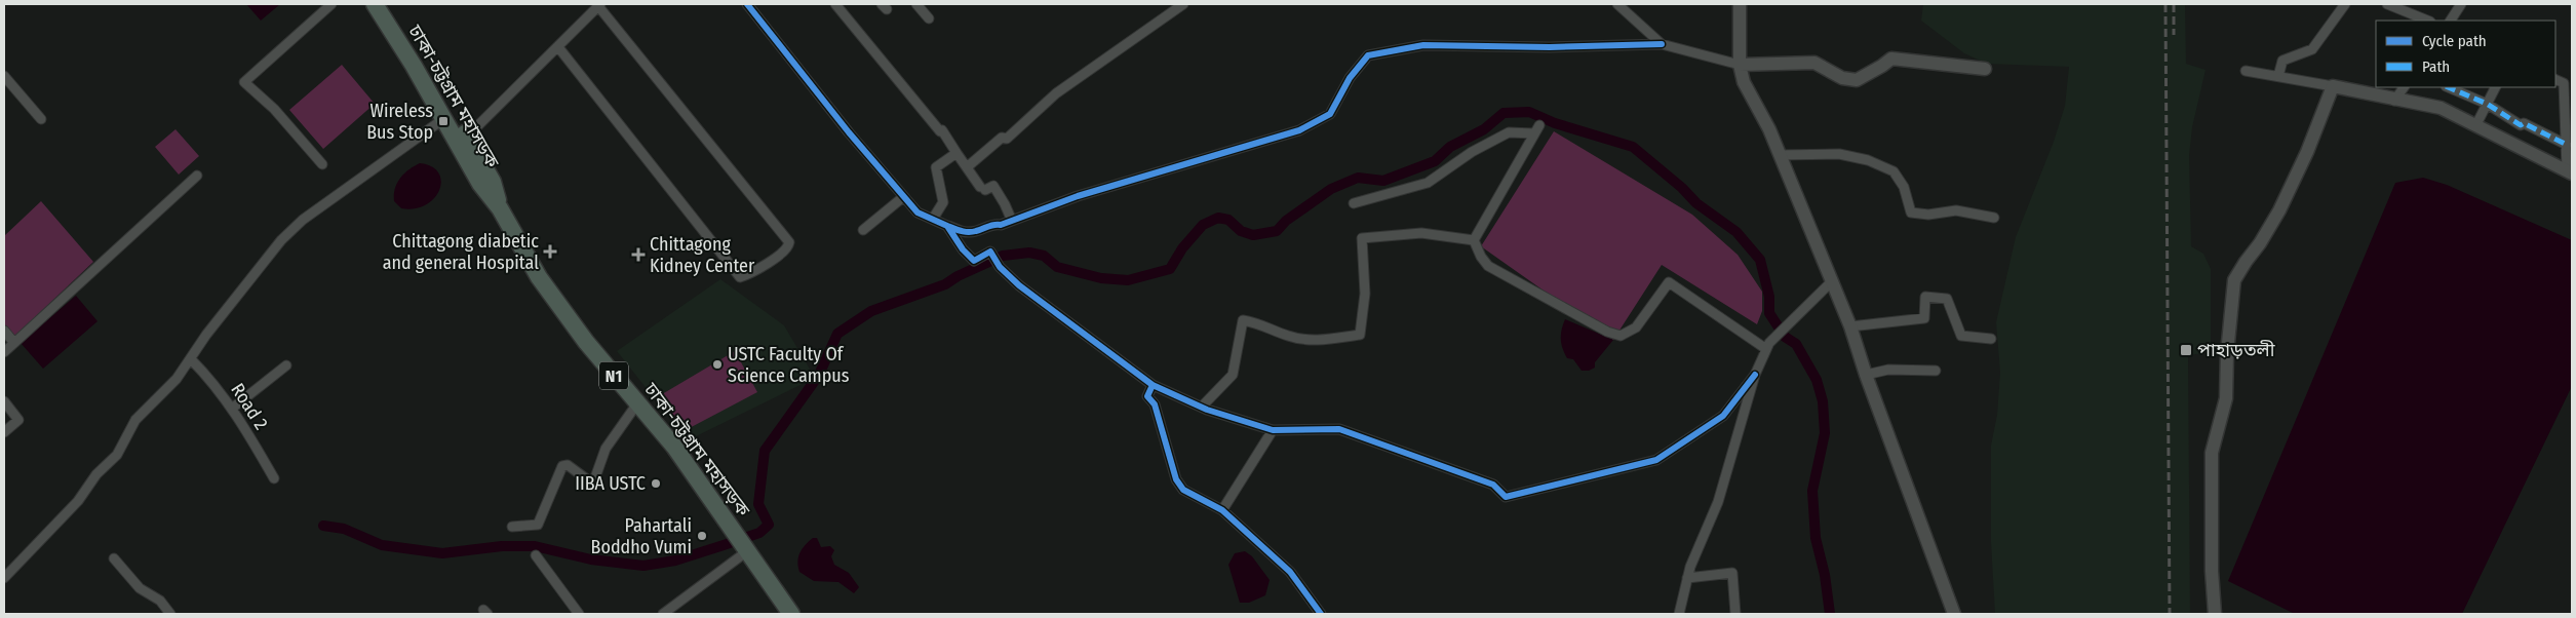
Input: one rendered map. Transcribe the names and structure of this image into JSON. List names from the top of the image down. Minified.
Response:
{"streets":{"highway":["ঢাকা-চট্টগ্রাম মহাসড়ক","N1"],"street":["Road 2"]},"places":{"transit":["Wireless Bus Stop","পাহাড়তলী"],"health":["Chittagong diabetic and general Hospital","Chittagong Kidney Center"],"other":["USTC Faculty Of Science Campus","IIBA USTC","Pahartali Boddho Vumi"]},"legend":["Cycle path","Path"]}
